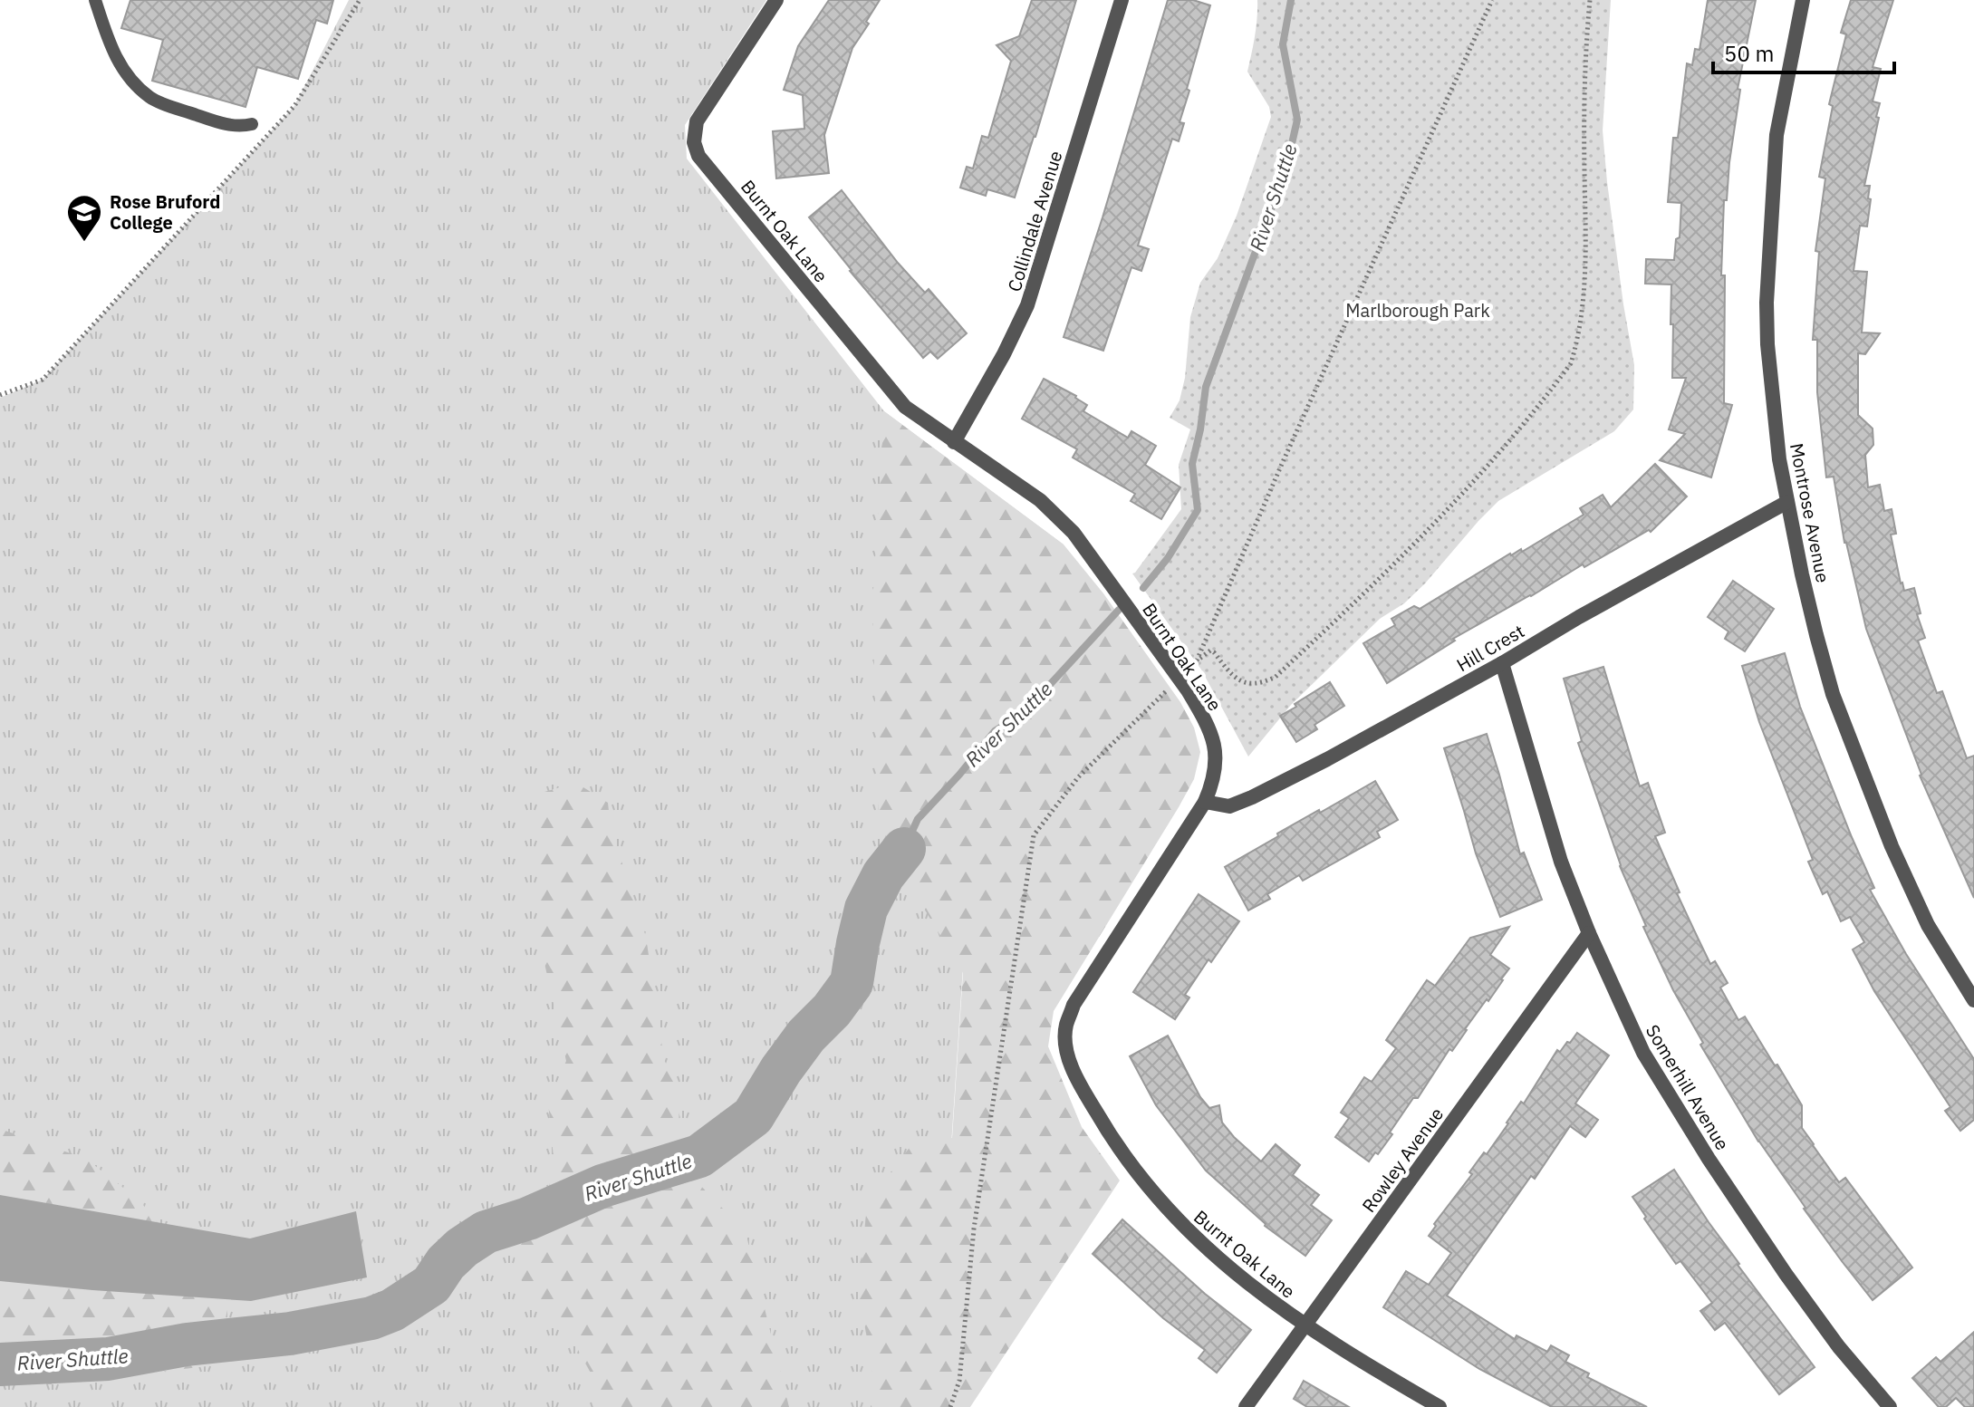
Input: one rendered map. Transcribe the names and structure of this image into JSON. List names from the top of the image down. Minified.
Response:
{"streets":{"street":["Collindale Avenue","Burnt Oak Lane","Montrose Avenue","Hill Crest","Somerhill Avenue","Rowley Avenue"]},"crossings":[["Collindale Avenue","Burnt Oak Lane"],["Burnt Oak Lane","Hill Crest"],["Burnt Oak Lane","Rowley Avenue"],["Montrose Avenue","Hill Crest"],["Hill Crest","Somerhill Avenue"],["Somerhill Avenue","Rowley Avenue"]],"water":["River Shuttle"],"parks":["Marlborough Park"],"places":{"school or university":["Rose Bruford College"]},"scale_bar":"50 m"}
